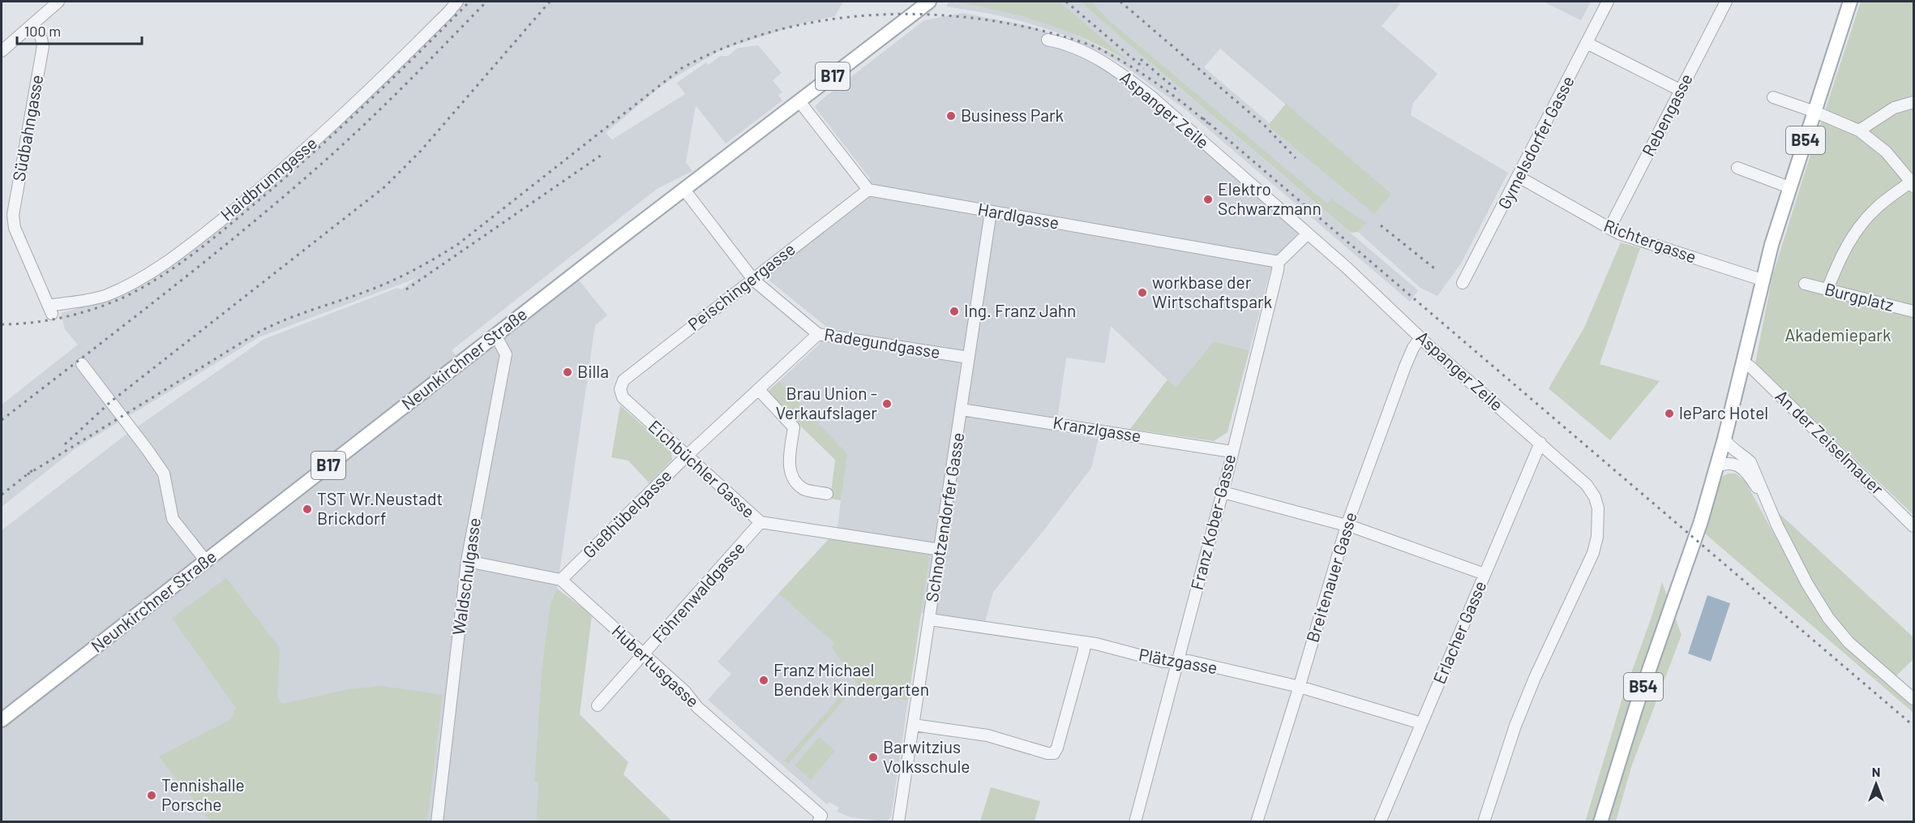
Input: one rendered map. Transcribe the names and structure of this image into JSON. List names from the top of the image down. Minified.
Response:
{"streets":{"main road":["B17","B54","Neunkirchner Straße"],"street":["Aspanger Zeile","Rebengasse","Südbahngasse","Gymelsdorfer Gasse","Haidbrunngasse","Hardlgasse","Richtergasse","Peischingergasse","Burgplatz","Radegundgasse","Kranzlgasse","An der Zeiselmauer","Eichbüchler Gasse","Gießhübelgasse","Schnotzendorfer Gasse","Franz Kober-Gasse","Waldschulgasse","Breitenauer Gasse","Föhrenwaldgasse","Erlacher Gasse","Plätzgasse","Hubertusgasse"]},"crossings":[["Aspanger Zeile","Breitenauer Gasse"],["Aspanger Zeile","Erlacher Gasse"],["Rebengasse","Richtergasse"],["Südbahngasse","Haidbrunngasse"],["B54","Richtergasse"],["B54","An der Zeiselmauer"],["Gymelsdorfer Gasse","Richtergasse"],["Hardlgasse","Peischingergasse"],["Hardlgasse","Schnotzendorfer Gasse"],["Hardlgasse","Franz Kober-Gasse"],["Peischingergasse","Radegundgasse"],["Peischingergasse","Eichbüchler Gasse"],["Radegundgasse","Neunkirchner Straße"],["Radegundgasse","Gießhübelgasse"],["Radegundgasse","Schnotzendorfer Gasse"],["Neunkirchner Straße","Waldschulgasse"],["Kranzlgasse","Schnotzendorfer Gasse"],["Kranzlgasse","Franz Kober-Gasse"],["Eichbüchler Gasse","Gießhübelgasse"],["Eichbüchler Gasse","Schnotzendorfer Gasse"],["Eichbüchler Gasse","Föhrenwaldgasse"],["Gießhübelgasse","Hubertusgasse"],["Schnotzendorfer Gasse","Plätzgasse"],["Franz Kober-Gasse","Plätzgasse"],["Breitenauer Gasse","Plätzgasse"],["Föhrenwaldgasse","Hubertusgasse"],["Erlacher Gasse","Plätzgasse"]],"parks":["Akademiepark"],"places":["Business Park","Elektro Schwarzmann","workbase der Wirtschaftspark","Ing. Franz Jahn","Billa","Brau Union - Verkaufslager","leParc Hotel","TST Wr.Neustadt Brickdorf","Franz Michael Bendek Kindergarten","Barwitzius Volksschule","Tennishalle Porsche"],"scale_bar":"100 m","north":"top"}
